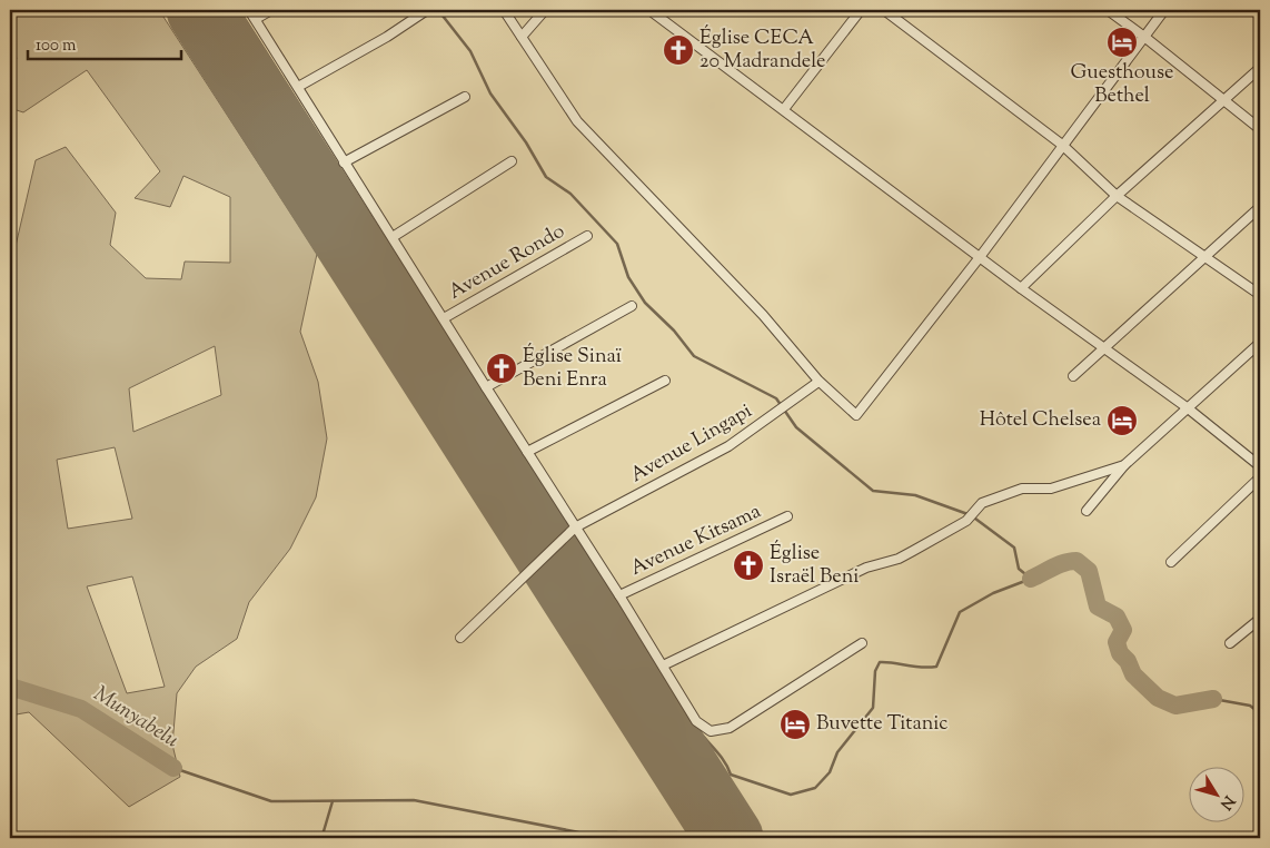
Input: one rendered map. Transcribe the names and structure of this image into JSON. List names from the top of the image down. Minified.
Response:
{"streets":{"street":["Avenue Rondo","Avenue Lingapi","Avenue Kitsama"]},"water":["Munyabelu"],"places":{"hotel":["Guesthouse Bethel","Hôtel Chelsea","Buvette Titanic"],"church":["Église CECA 20 Madrandele","Église Sinaï Beni Enra","Église Israël Beni"]},"scale_bar":"100 m","north":"bottom right"}
